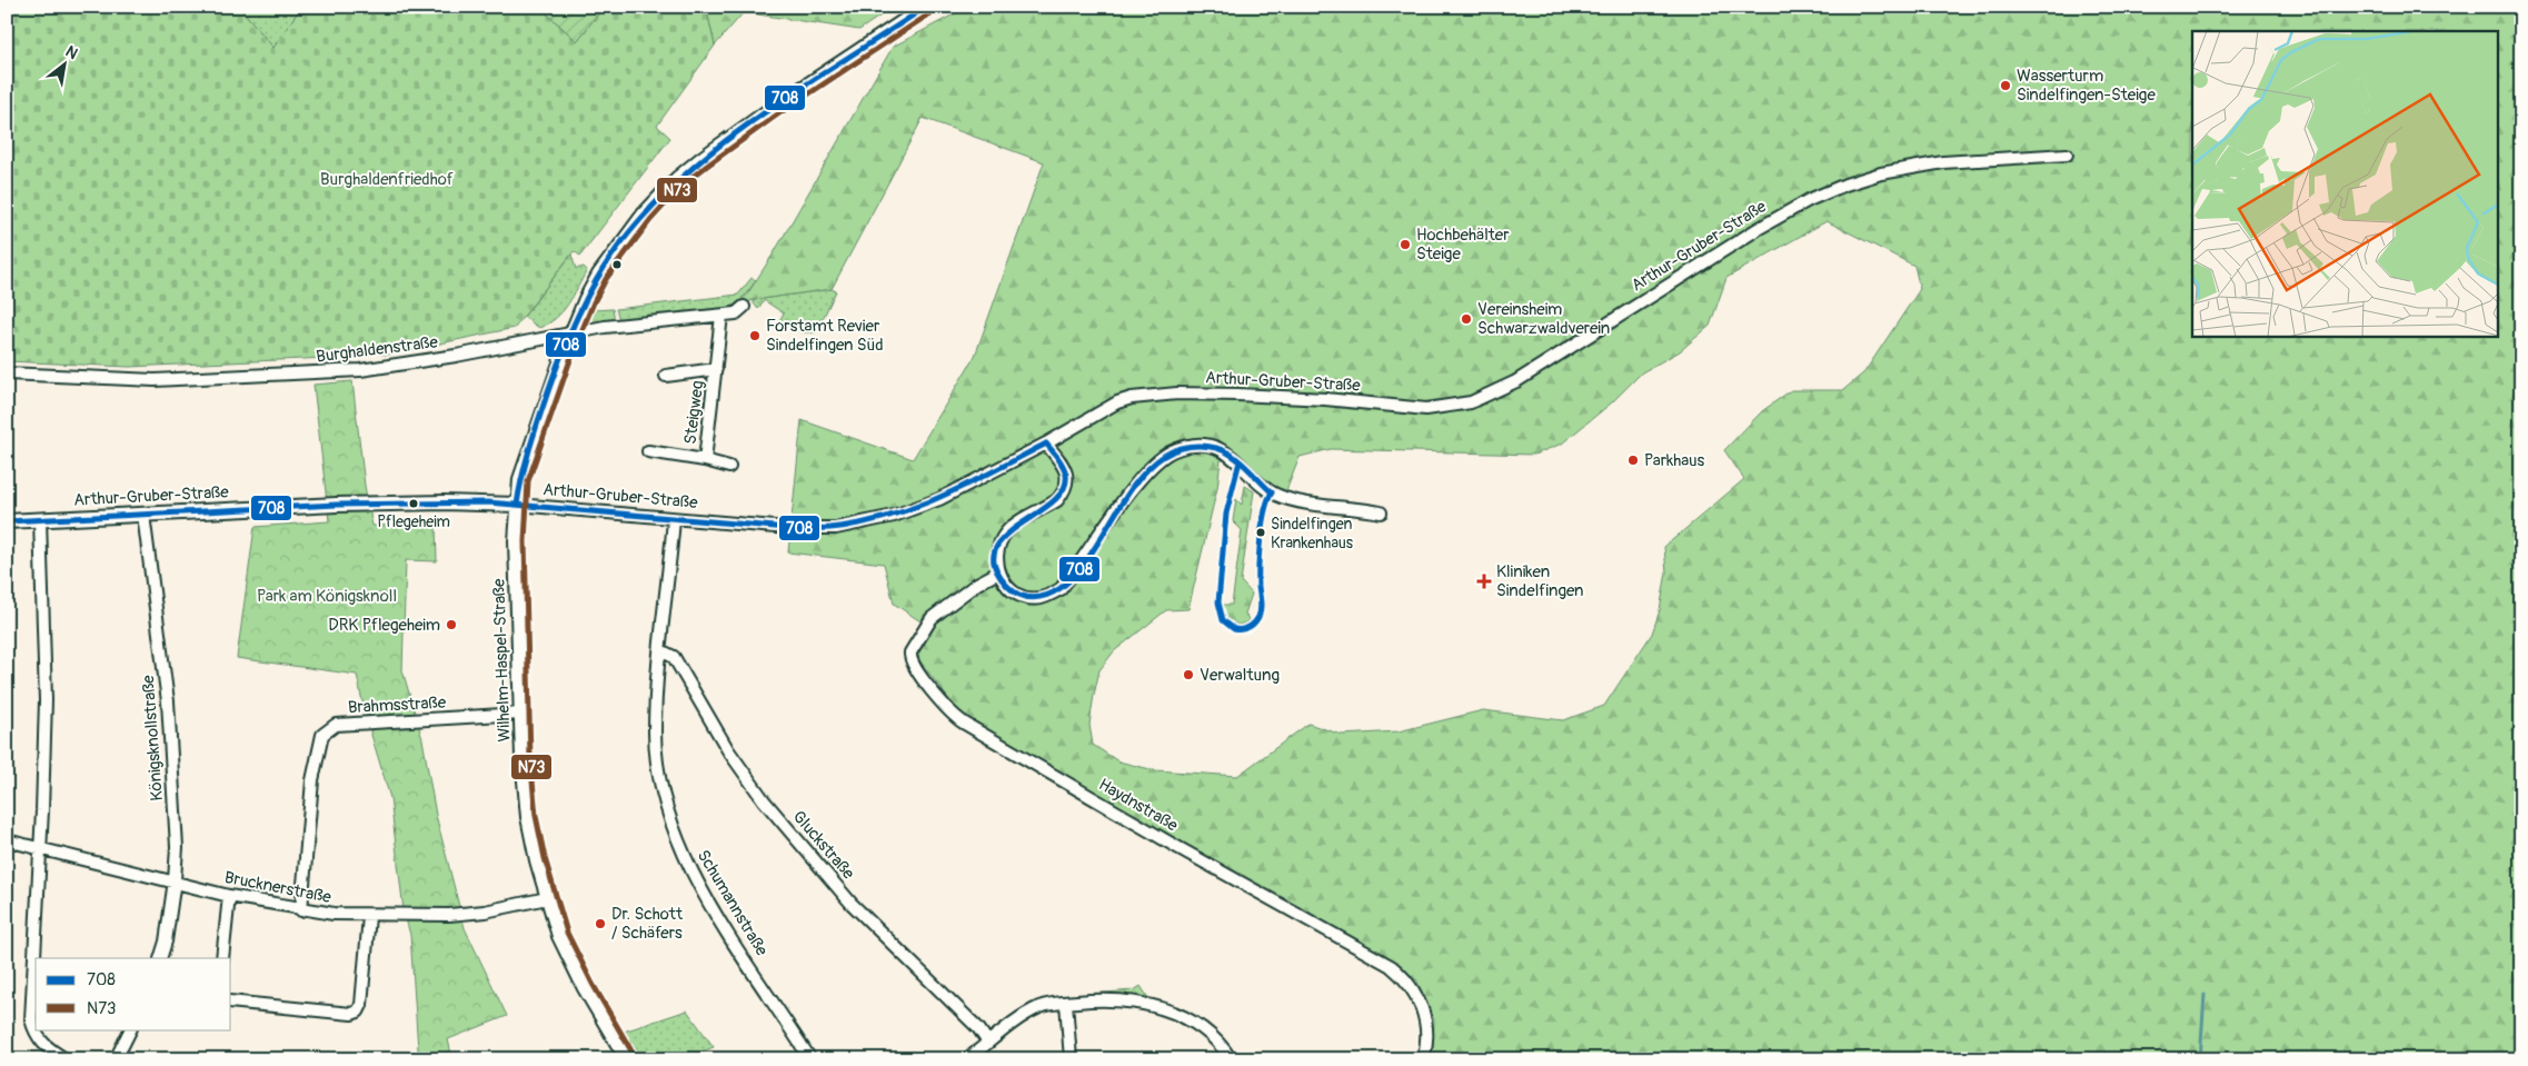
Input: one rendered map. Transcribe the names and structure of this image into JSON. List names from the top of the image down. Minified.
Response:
{"streets":{"street":["Arthur-Gruber-Straße","Burghaldenstraße","Steigweg","Wilhelm-Haspel-Straße","Brahmsstraße","Königsknollstraße","Haydnstraße","Gluckstraße","Brucknerstraße","Schumannstraße"]},"crossings":[["Arthur-Gruber-Straße","Wilhelm-Haspel-Straße"],["Arthur-Gruber-Straße","Königsknollstraße"],["Arthur-Gruber-Straße","Schumannstraße"],["Burghaldenstraße","Steigweg"],["Burghaldenstraße","Wilhelm-Haspel-Straße"],["Wilhelm-Haspel-Straße","Brahmsstraße"],["Wilhelm-Haspel-Straße","Brucknerstraße"],["Brahmsstraße","Brucknerstraße"],["Königsknollstraße","Brucknerstraße"],["Gluckstraße","Schumannstraße"]],"parks":["Burghaldenfriedhof","Park am Königsknoll"],"places":{"other":["Wasserturm Sindelfingen-Steige","Hochbehälter Steige","Vereinsheim Schwarzwaldverein","Forstamt Revier Sindelfingen Süd","Parkhaus","Pflegeheim","Sindelfingen Krankenhaus","DRK Pflegeheim","Verwaltung","Dr. Schott / Schäfers"],"health":["Kliniken Sindelfingen"]},"lines":["transit line 708","transit line N73"],"legend":["708","N73"],"north":"top right"}
